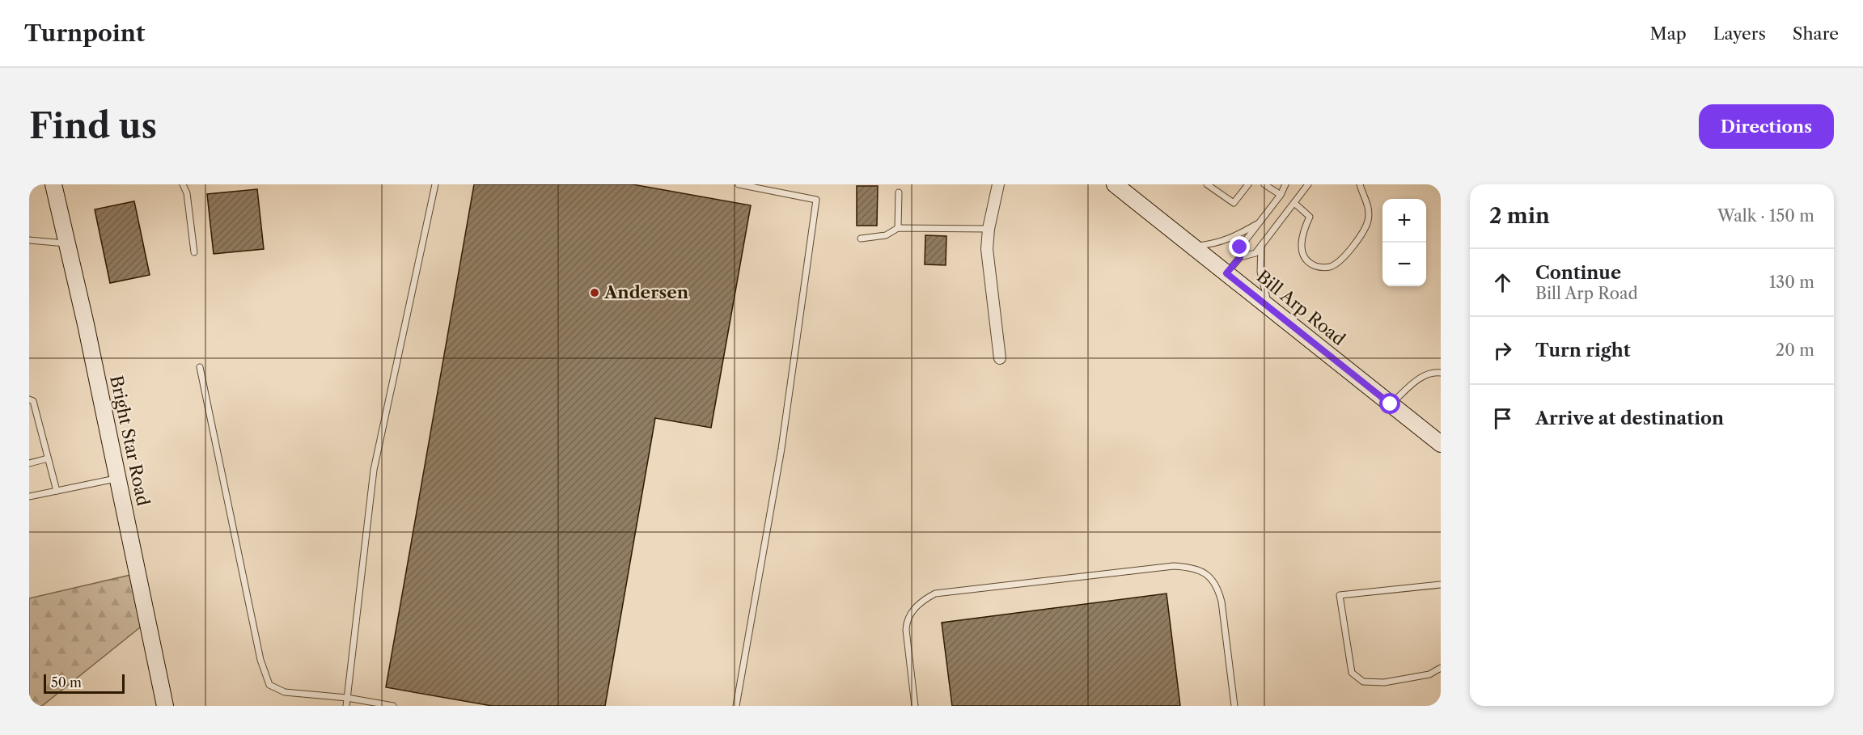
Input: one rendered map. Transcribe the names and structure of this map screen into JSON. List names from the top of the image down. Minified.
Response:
{"streets":{"street":["Bill Arp Road","Bright Star Road"]},"places":["Andersen"],"scale_bar":"50 m","page":{"header":"Turnpoint","nav":["Map","Layers","Share"],"buttons":"Directions","title":"Find us","heading":["2 min","Walk · 150 m"],"map_buttons":["+","−"],"list":[["Continue","Bill Arp Road","130 m"],["Turn right","20 m"],"Arrive at destination"],"scale":"50 m"}}
